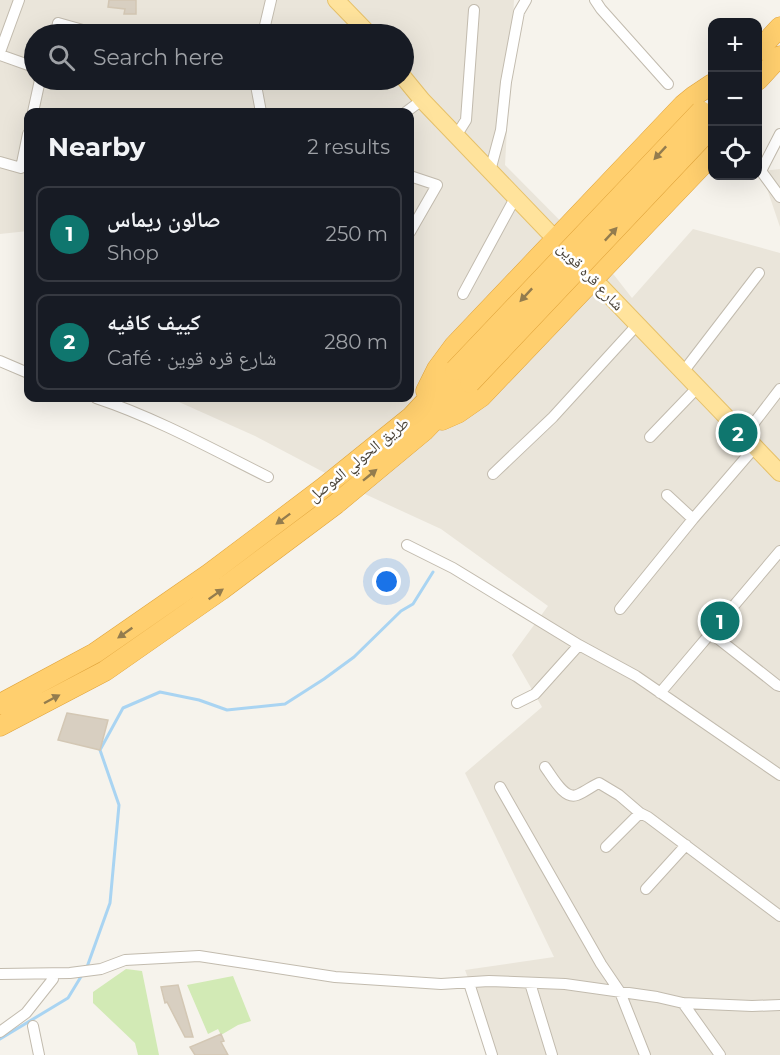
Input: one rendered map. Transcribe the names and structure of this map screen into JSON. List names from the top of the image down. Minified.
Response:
{"streets":{"highway":["طريق الحولي الموصل"],"main road":["شارع قره قوين"]},"page":{"map_buttons":["+","−"],"search":"Search here","heading":["Nearby","2 results"],"list":[{"mark":"1","name":"صالون ريماس","note":"Shop","value":"250 m"},{"mark":"2","name":"كييف كافيه","note":"Café · شارع قره قوين","value":"280 m"}],"pins":["2","1"]}}
